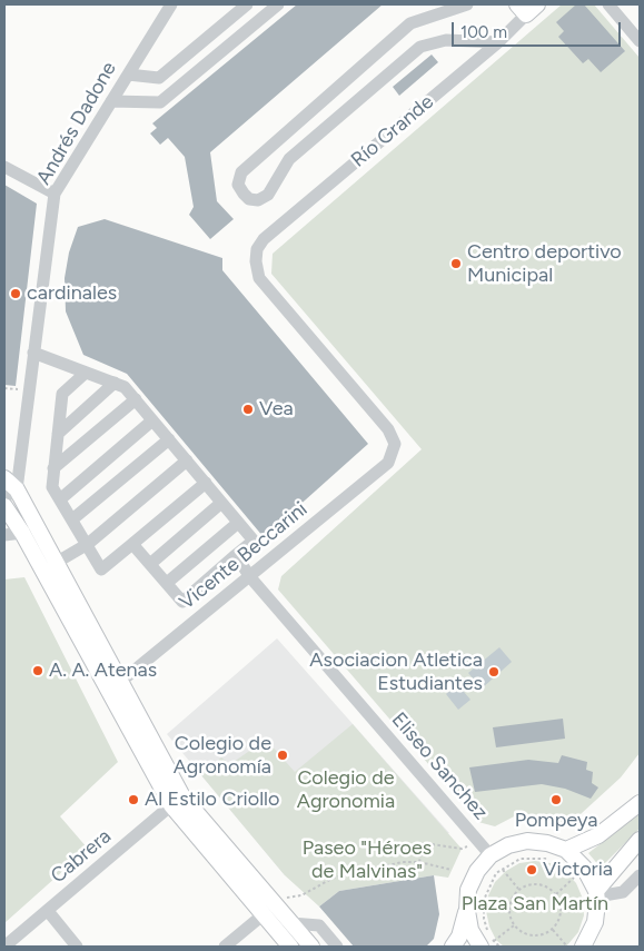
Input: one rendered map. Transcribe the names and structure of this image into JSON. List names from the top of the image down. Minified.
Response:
{"streets":{"street":["Andrés Dadone","Río Grande","Vicente Beccarini","Eliseo Sanchez","Cabrera"]},"crossings":[["Río Grande","Vicente Beccarini"],["Vicente Beccarini","Eliseo Sanchez"]],"parks":["Colegio de Agronomia","Paseo \"Héroes de Malvinas\"","Plaza San Martín"],"places":["Centro deportivo Municipal","cardinales","Vea","A. A. Atenas","Asociacion Atletica Estudiantes","Colegio de Agronomía","Al Estilo Criollo","Pompeya","Victoria"],"scale_bar":"100 m"}
